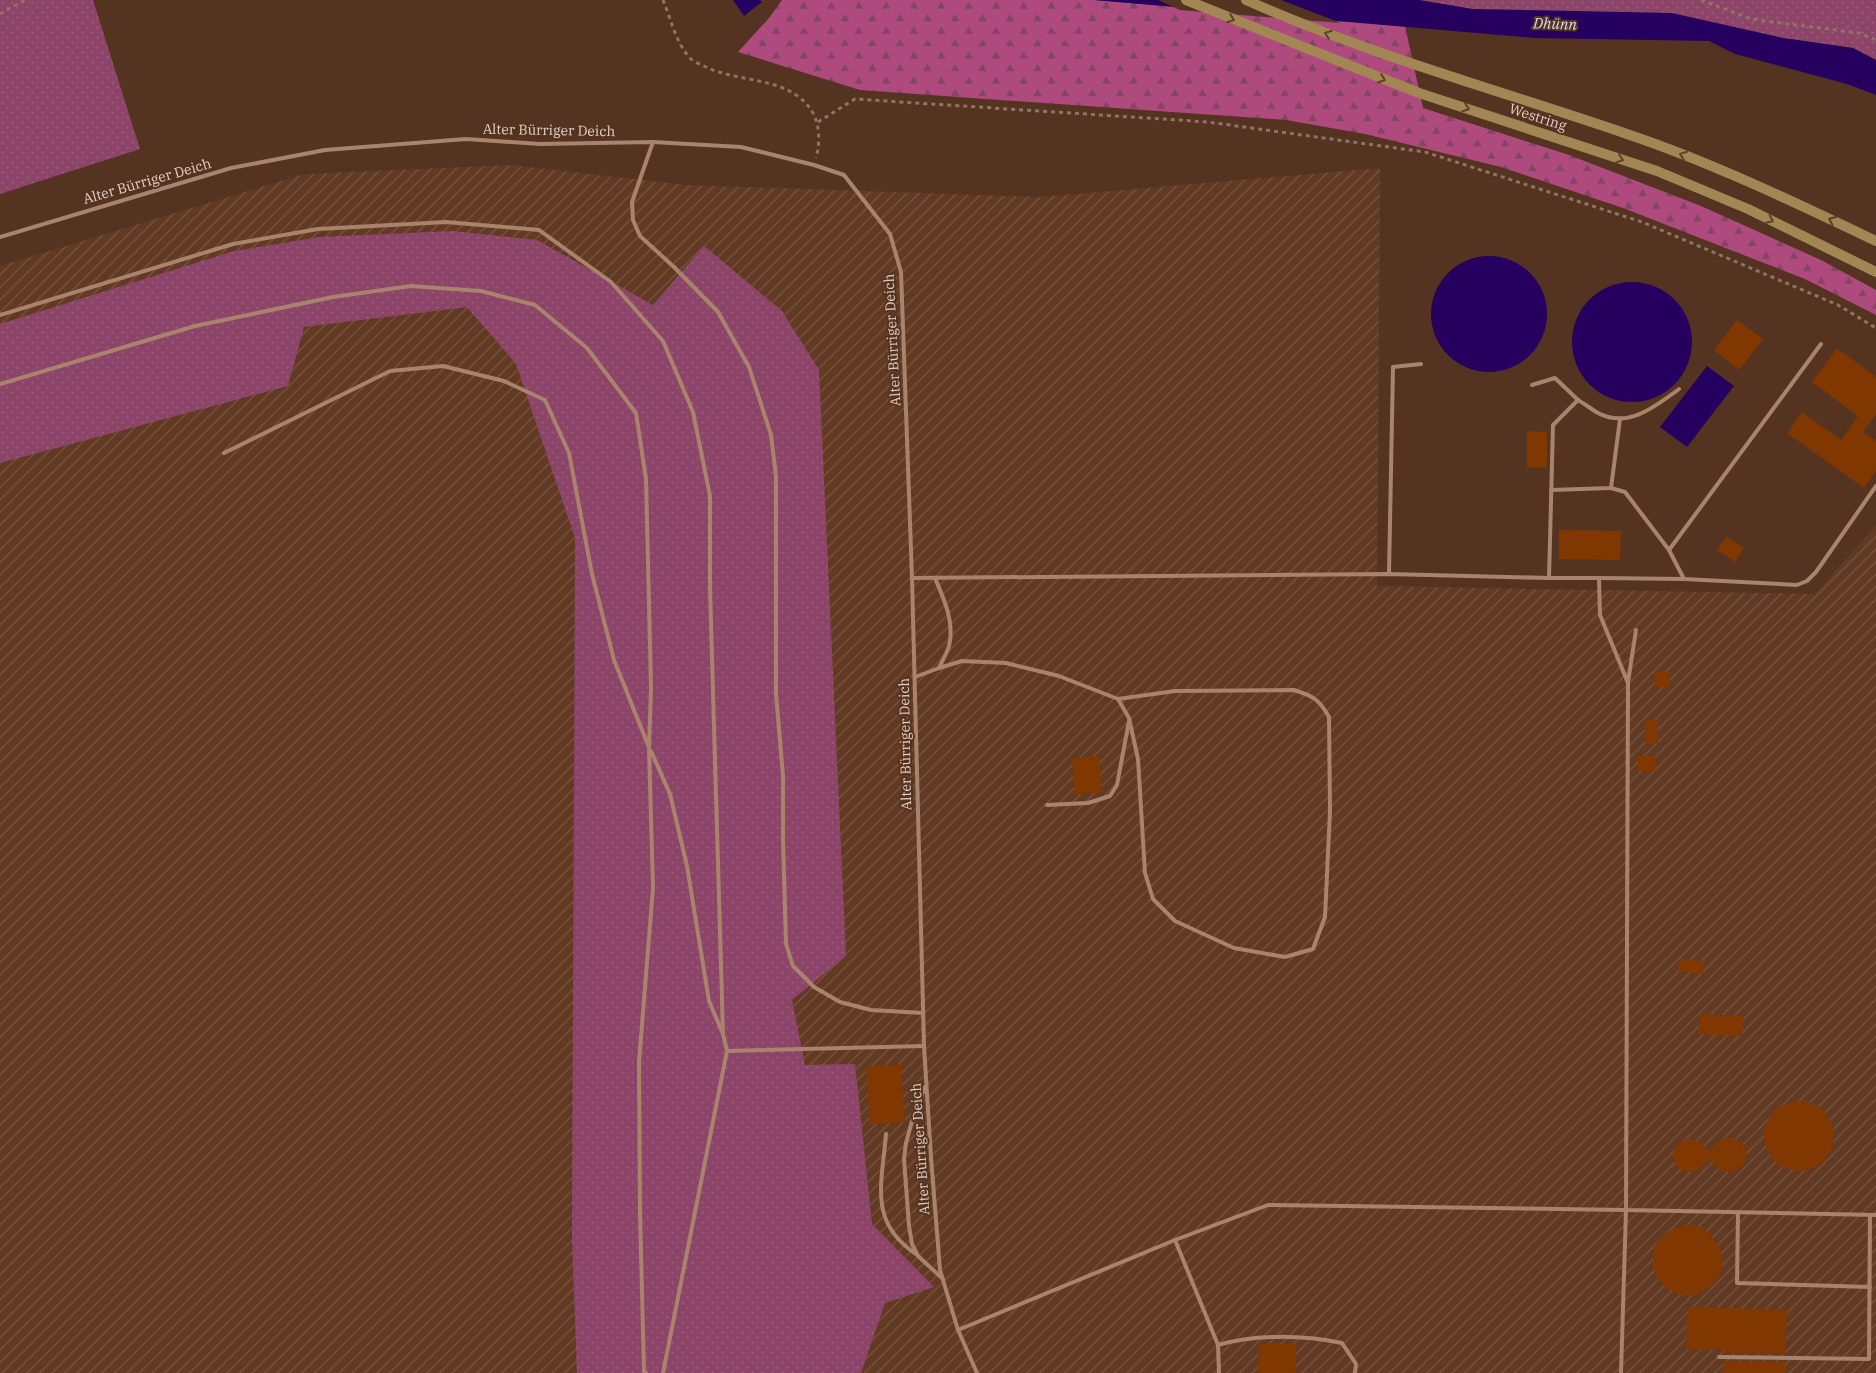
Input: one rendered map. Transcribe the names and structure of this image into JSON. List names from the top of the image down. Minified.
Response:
{"streets":{"main road":["Westring"],"lane":["Alter Bürriger Deich"]},"water":["Dhünn"]}
